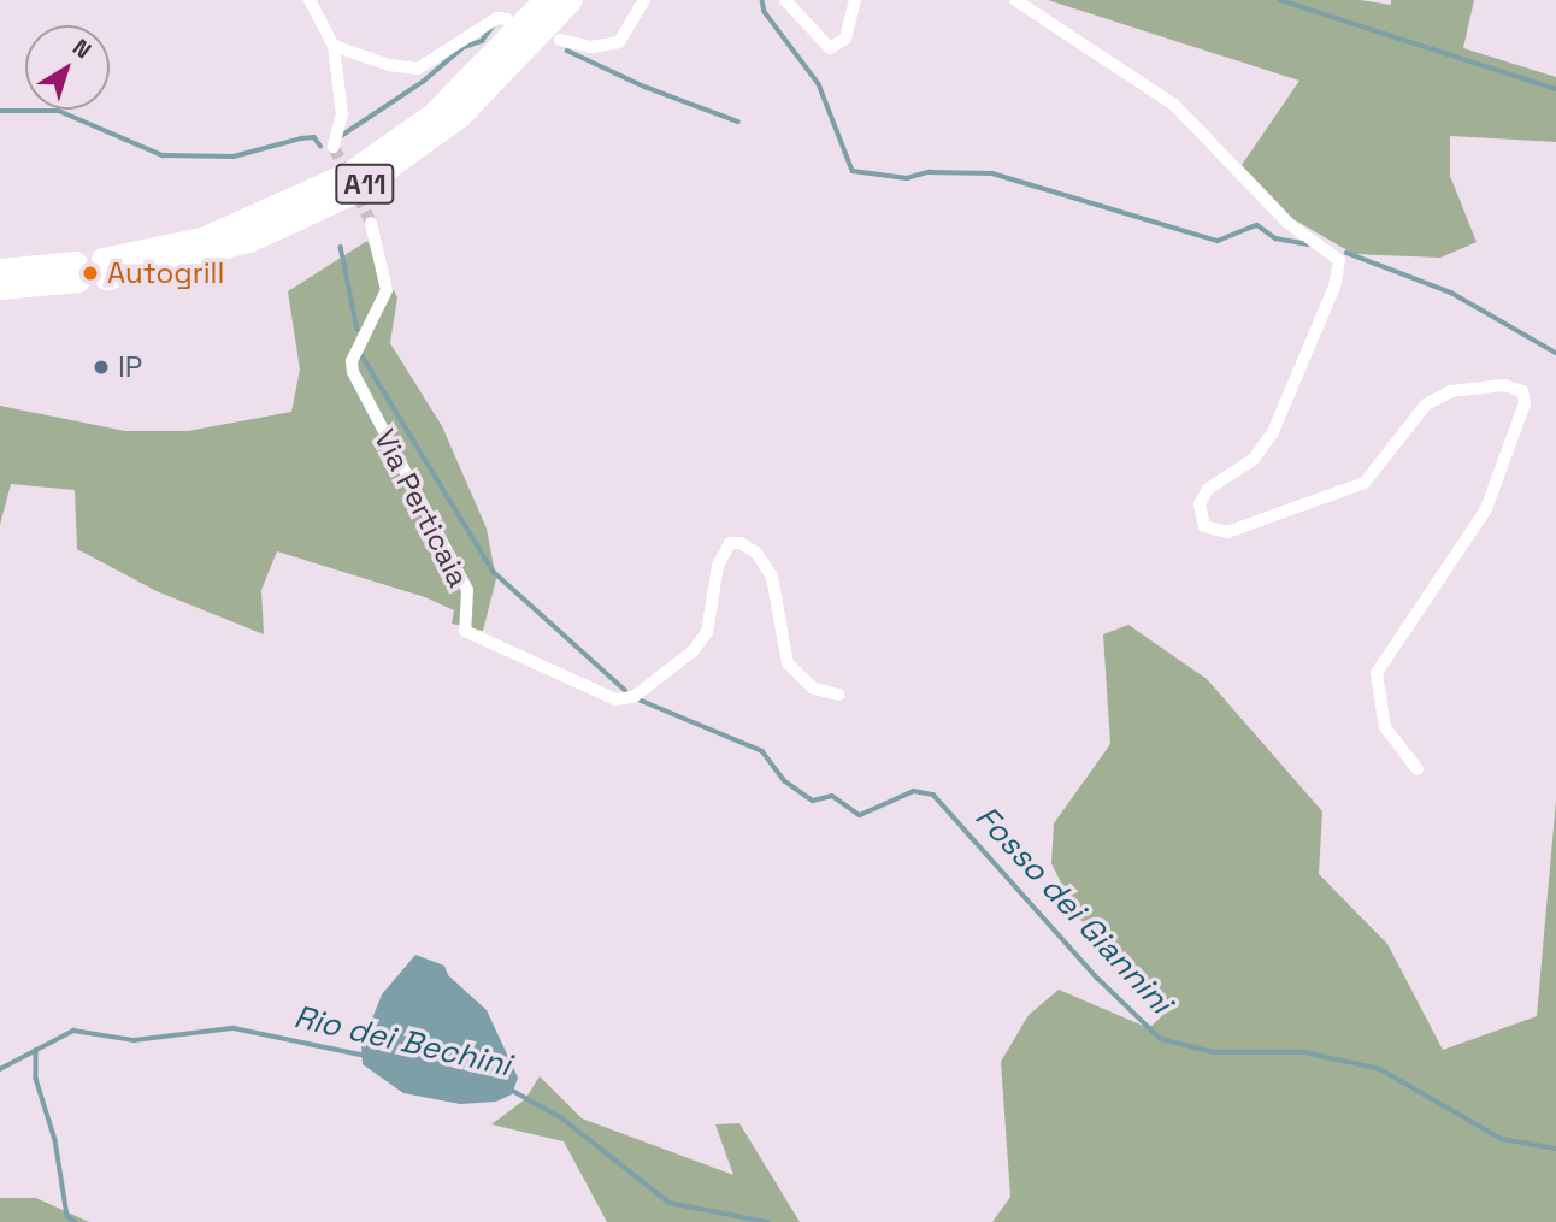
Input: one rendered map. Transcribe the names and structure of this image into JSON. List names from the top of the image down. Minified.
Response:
{"streets":{"highway":["A11"],"street":["Via Perticaia"]},"water":["Fosso dei Giannini","Rio dei Bechini"],"places":["Autogrill","IP"],"north":"top right"}
